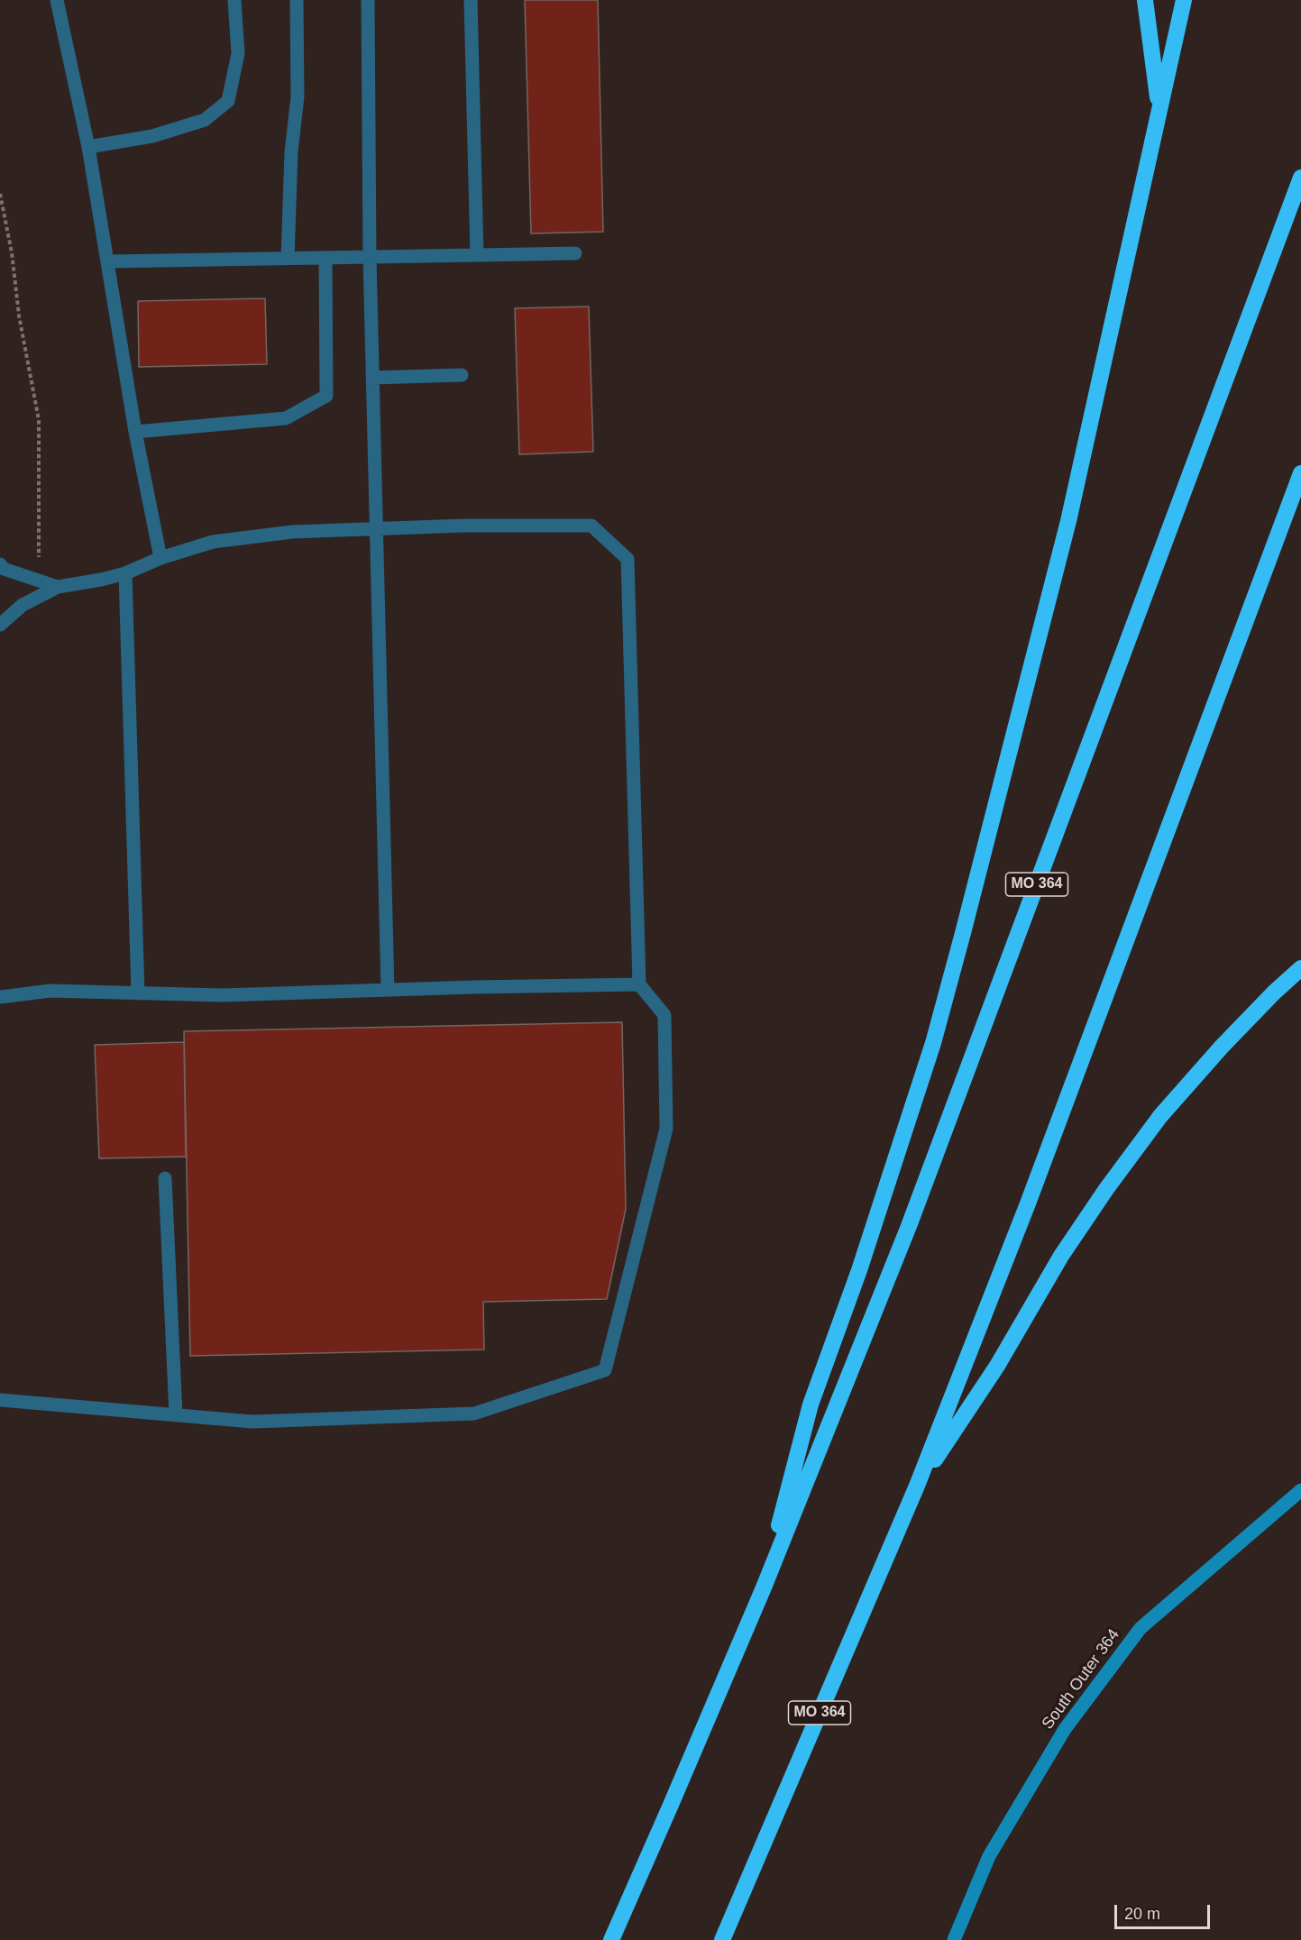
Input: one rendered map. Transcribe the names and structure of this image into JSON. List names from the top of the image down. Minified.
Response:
{"streets":{"highway":["MO 364"],"street":["South Outer 364"]},"scale_bar":"20 m"}
